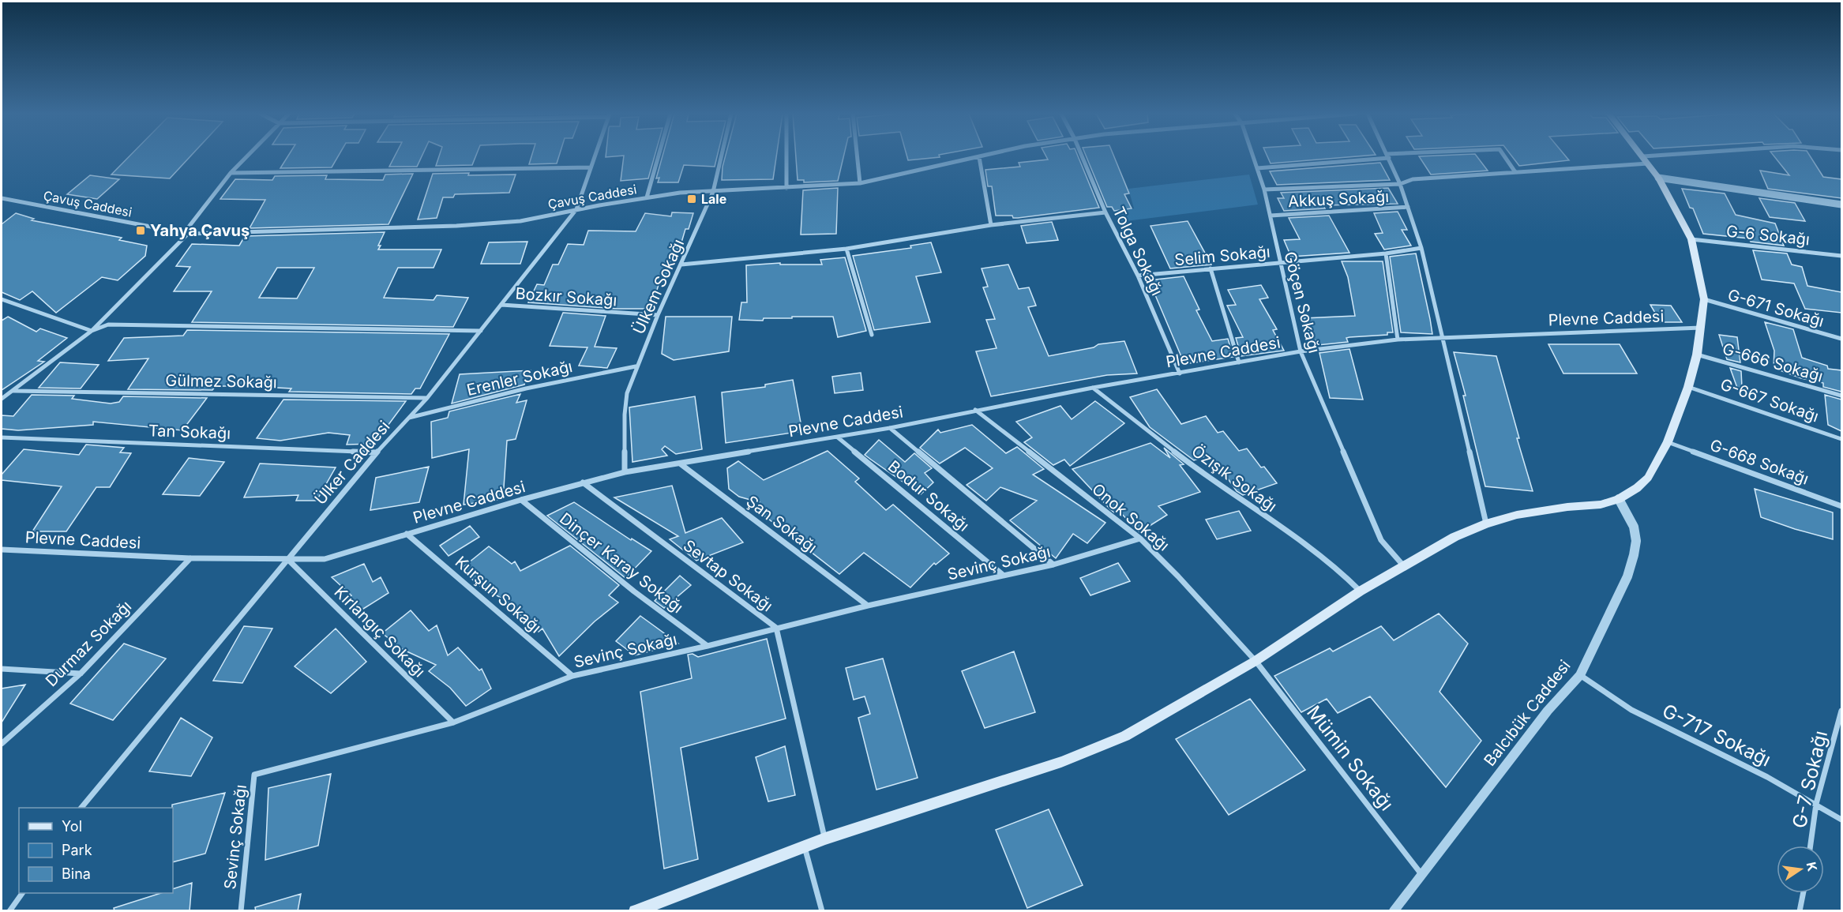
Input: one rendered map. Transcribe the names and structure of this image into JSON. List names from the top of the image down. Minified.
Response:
{"streets":{"street":["Çavuş Caddesi","Akkuş Sokağı","G-6 Sokağı","Tolga Sokağı","Selim Sokağı","Ülkem Sokağı","Bozkır Sokağı","Göçen Sokağı","G-671 Sokağı","Plevne Caddesi","G-666 Sokağı","Erenler Sokağı","Gülmez Sokağı","G-667 Sokağı","Tan Sokağı","G-668 Sokağı","Ülker Caddesi","Özışık Sokağı","Bodur Sokağı","Onok Sokağı","Şan Sokağı","Dinçer Karay Sokağı","Sevinç Sokağı","Sevtap Sokağı","Kurşun Sokağı","Kırlangıç Sokağı","Durmaz Sokağı","Balcıbük Caddesi","G-717 Sokağı","Mümin Sokağı","G-7 Sokağı"]},"crossings":[["Çavuş Caddesi","Ülkem Sokağı"],["Çavuş Caddesi","Ülker Caddesi"],["Akkuş Sokağı","Göçen Sokağı"],["Tolga Sokağı","Selim Sokağı"],["Tolga Sokağı","Plevne Caddesi"],["Selim Sokağı","Göçen Sokağı"],["Ülkem Sokağı","Bozkır Sokağı"],["Ülkem Sokağı","Plevne Caddesi"],["Ülkem Sokağı","Erenler Sokağı"],["Bozkır Sokağı","Ülker Caddesi"],["Göçen Sokağı","Plevne Caddesi"],["Plevne Caddesi","Ülker Caddesi"],["Plevne Caddesi","Özışık Sokağı"],["Plevne Caddesi","Bodur Sokağı"],["Plevne Caddesi","Onok Sokağı"],["Plevne Caddesi","Şan Sokağı"],["Plevne Caddesi","Dinçer Karay Sokağı"],["Plevne Caddesi","Sevtap Sokağı"],["Plevne Caddesi","Kurşun Sokağı"],["Plevne Caddesi","Kırlangıç Sokağı"],["Plevne Caddesi","Durmaz Sokağı"],["Erenler Sokağı","Ülker Caddesi"],["Gülmez Sokağı","Ülker Caddesi"],["Tan Sokağı","Ülker Caddesi"],["Ülker Caddesi","Kırlangıç Sokağı"],["Bodur Sokağı","Sevinç Sokağı"],["Onok Sokağı","Sevinç Sokağı"],["Onok Sokağı","Mümin Sokağı"],["Şan Sokağı","Sevinç Sokağı"],["Dinçer Karay Sokağı","Sevinç Sokağı"],["Sevinç Sokağı","Sevtap Sokağı"],["Sevinç Sokağı","Kurşun Sokağı"],["Sevinç Sokağı","Kırlangıç Sokağı"],["Balcıbük Caddesi","G-717 Sokağı"],["Balcıbük Caddesi","Mümin Sokağı"],["G-717 Sokağı","G-7 Sokağı"]],"places":{"transit":["Lale","Yahya Çavuş"]},"legend":["Yol","Park","Bina"],"north":"right"}
